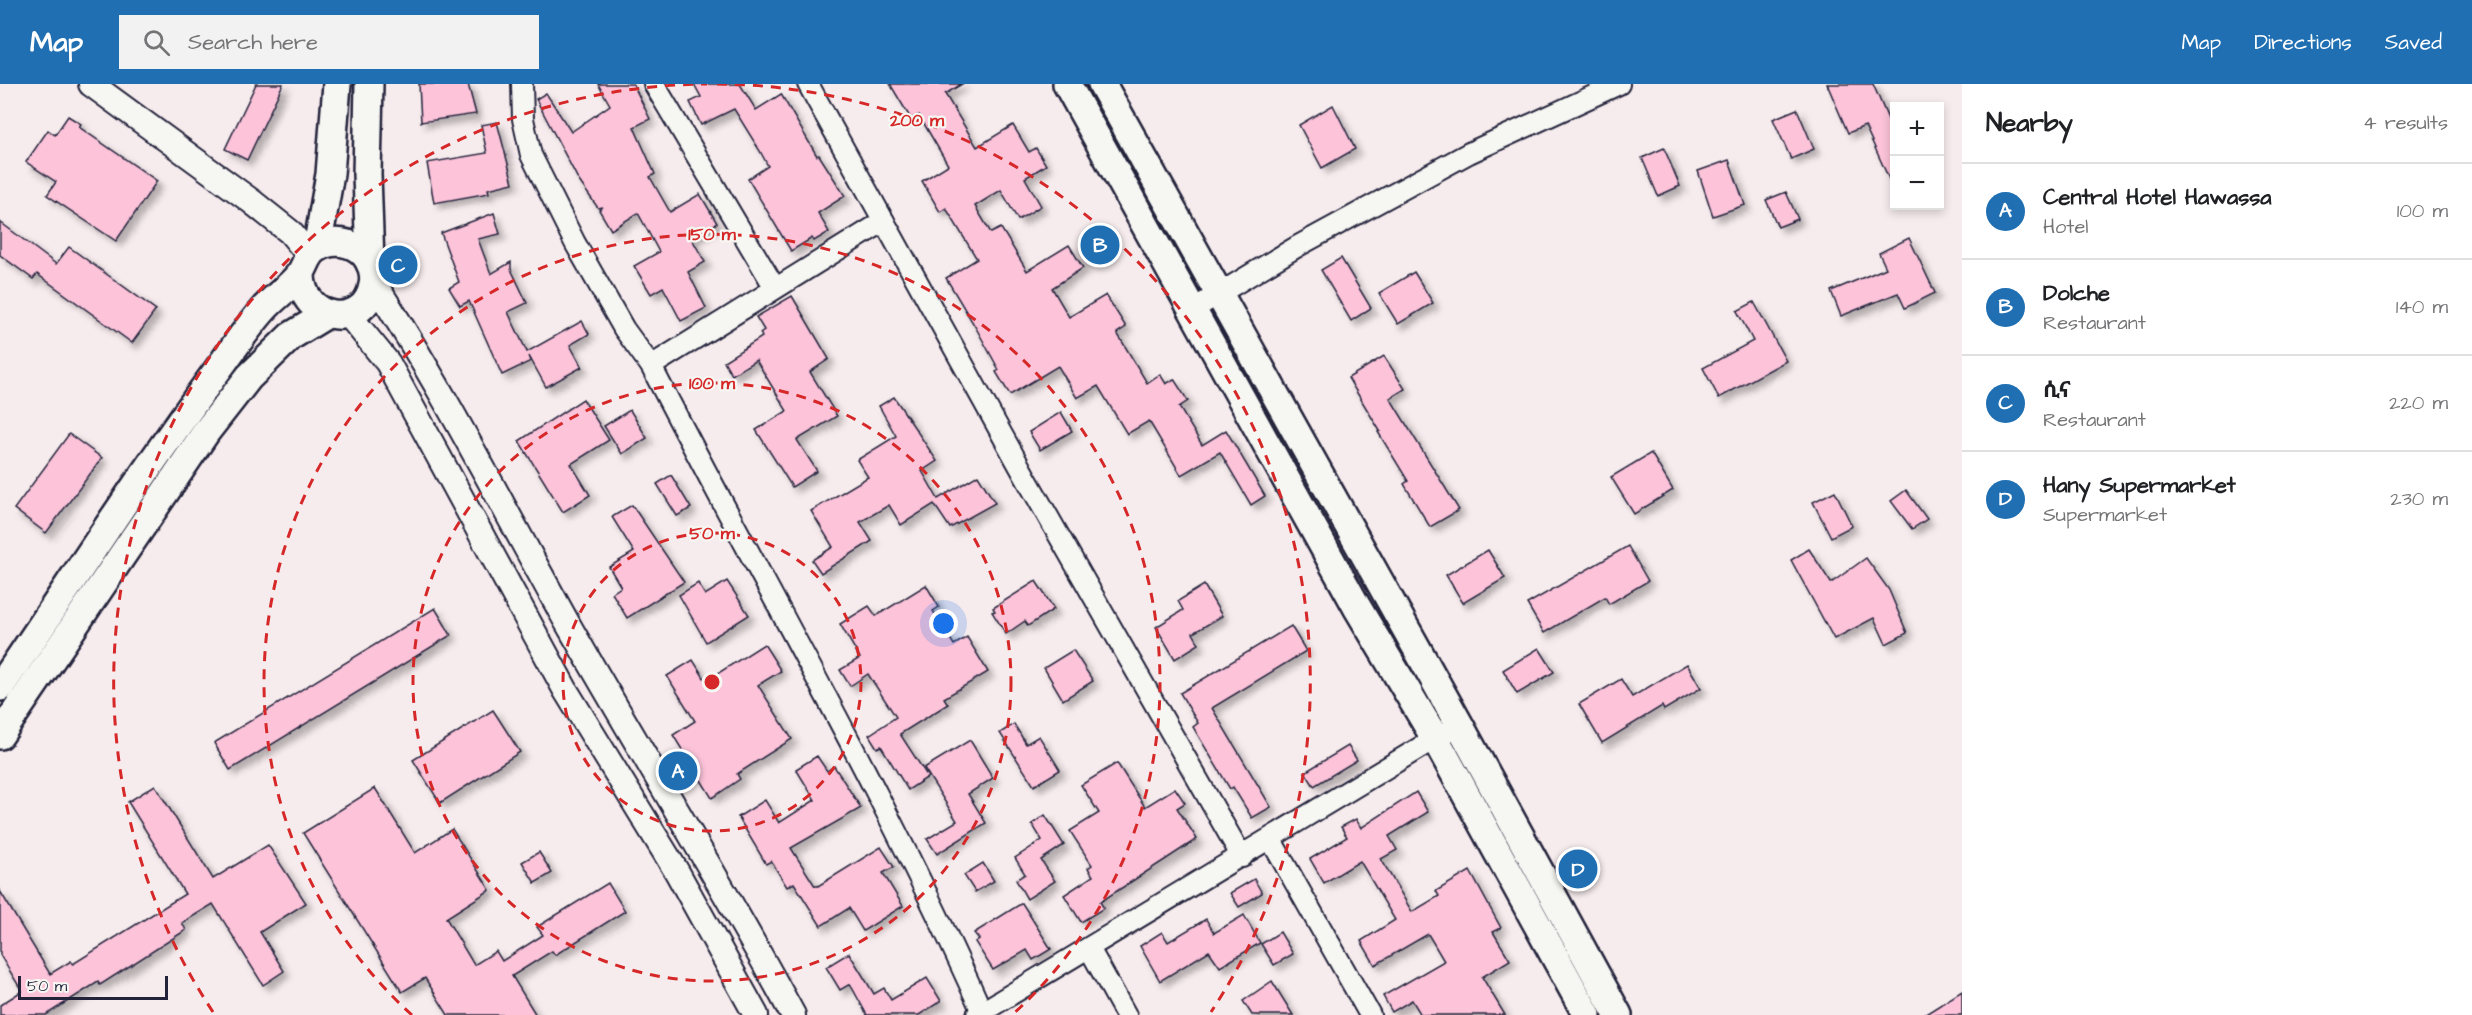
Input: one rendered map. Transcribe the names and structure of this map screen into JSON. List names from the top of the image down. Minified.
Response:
{"scale_bar":"50 m","page":{"header":"Map","search":"Search here","nav":["Map","Directions","Saved"],"heading":["Nearby","4 results"],"map_buttons":["+","−"],"list":[{"mark":"A","name":"Central Hotel Hawassa","note":"Hotel","value":"100 m"},{"mark":"B","name":"Dolche","note":"Restaurant","value":"140 m"},{"mark":"C","name":"ሲና","note":"Restaurant","value":"220 m"},{"mark":"D","name":"Hany Supermarket","note":"Supermarket","value":"230 m"}],"pins":["B","C","A","D"],"scale":"50 m"},"rings":["200 m","150 m","100 m","50 m"]}
